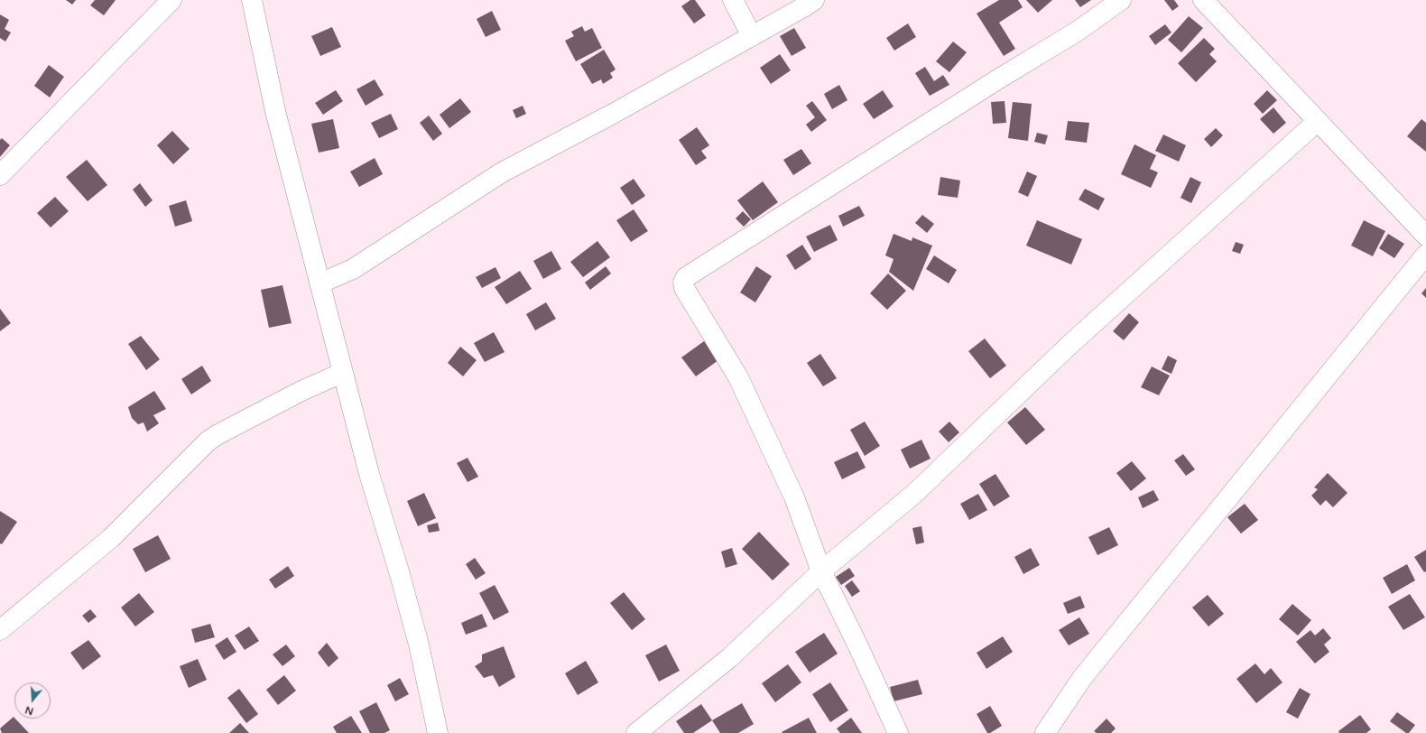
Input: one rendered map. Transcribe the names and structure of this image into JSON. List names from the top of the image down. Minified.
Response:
{"north":"bottom"}
